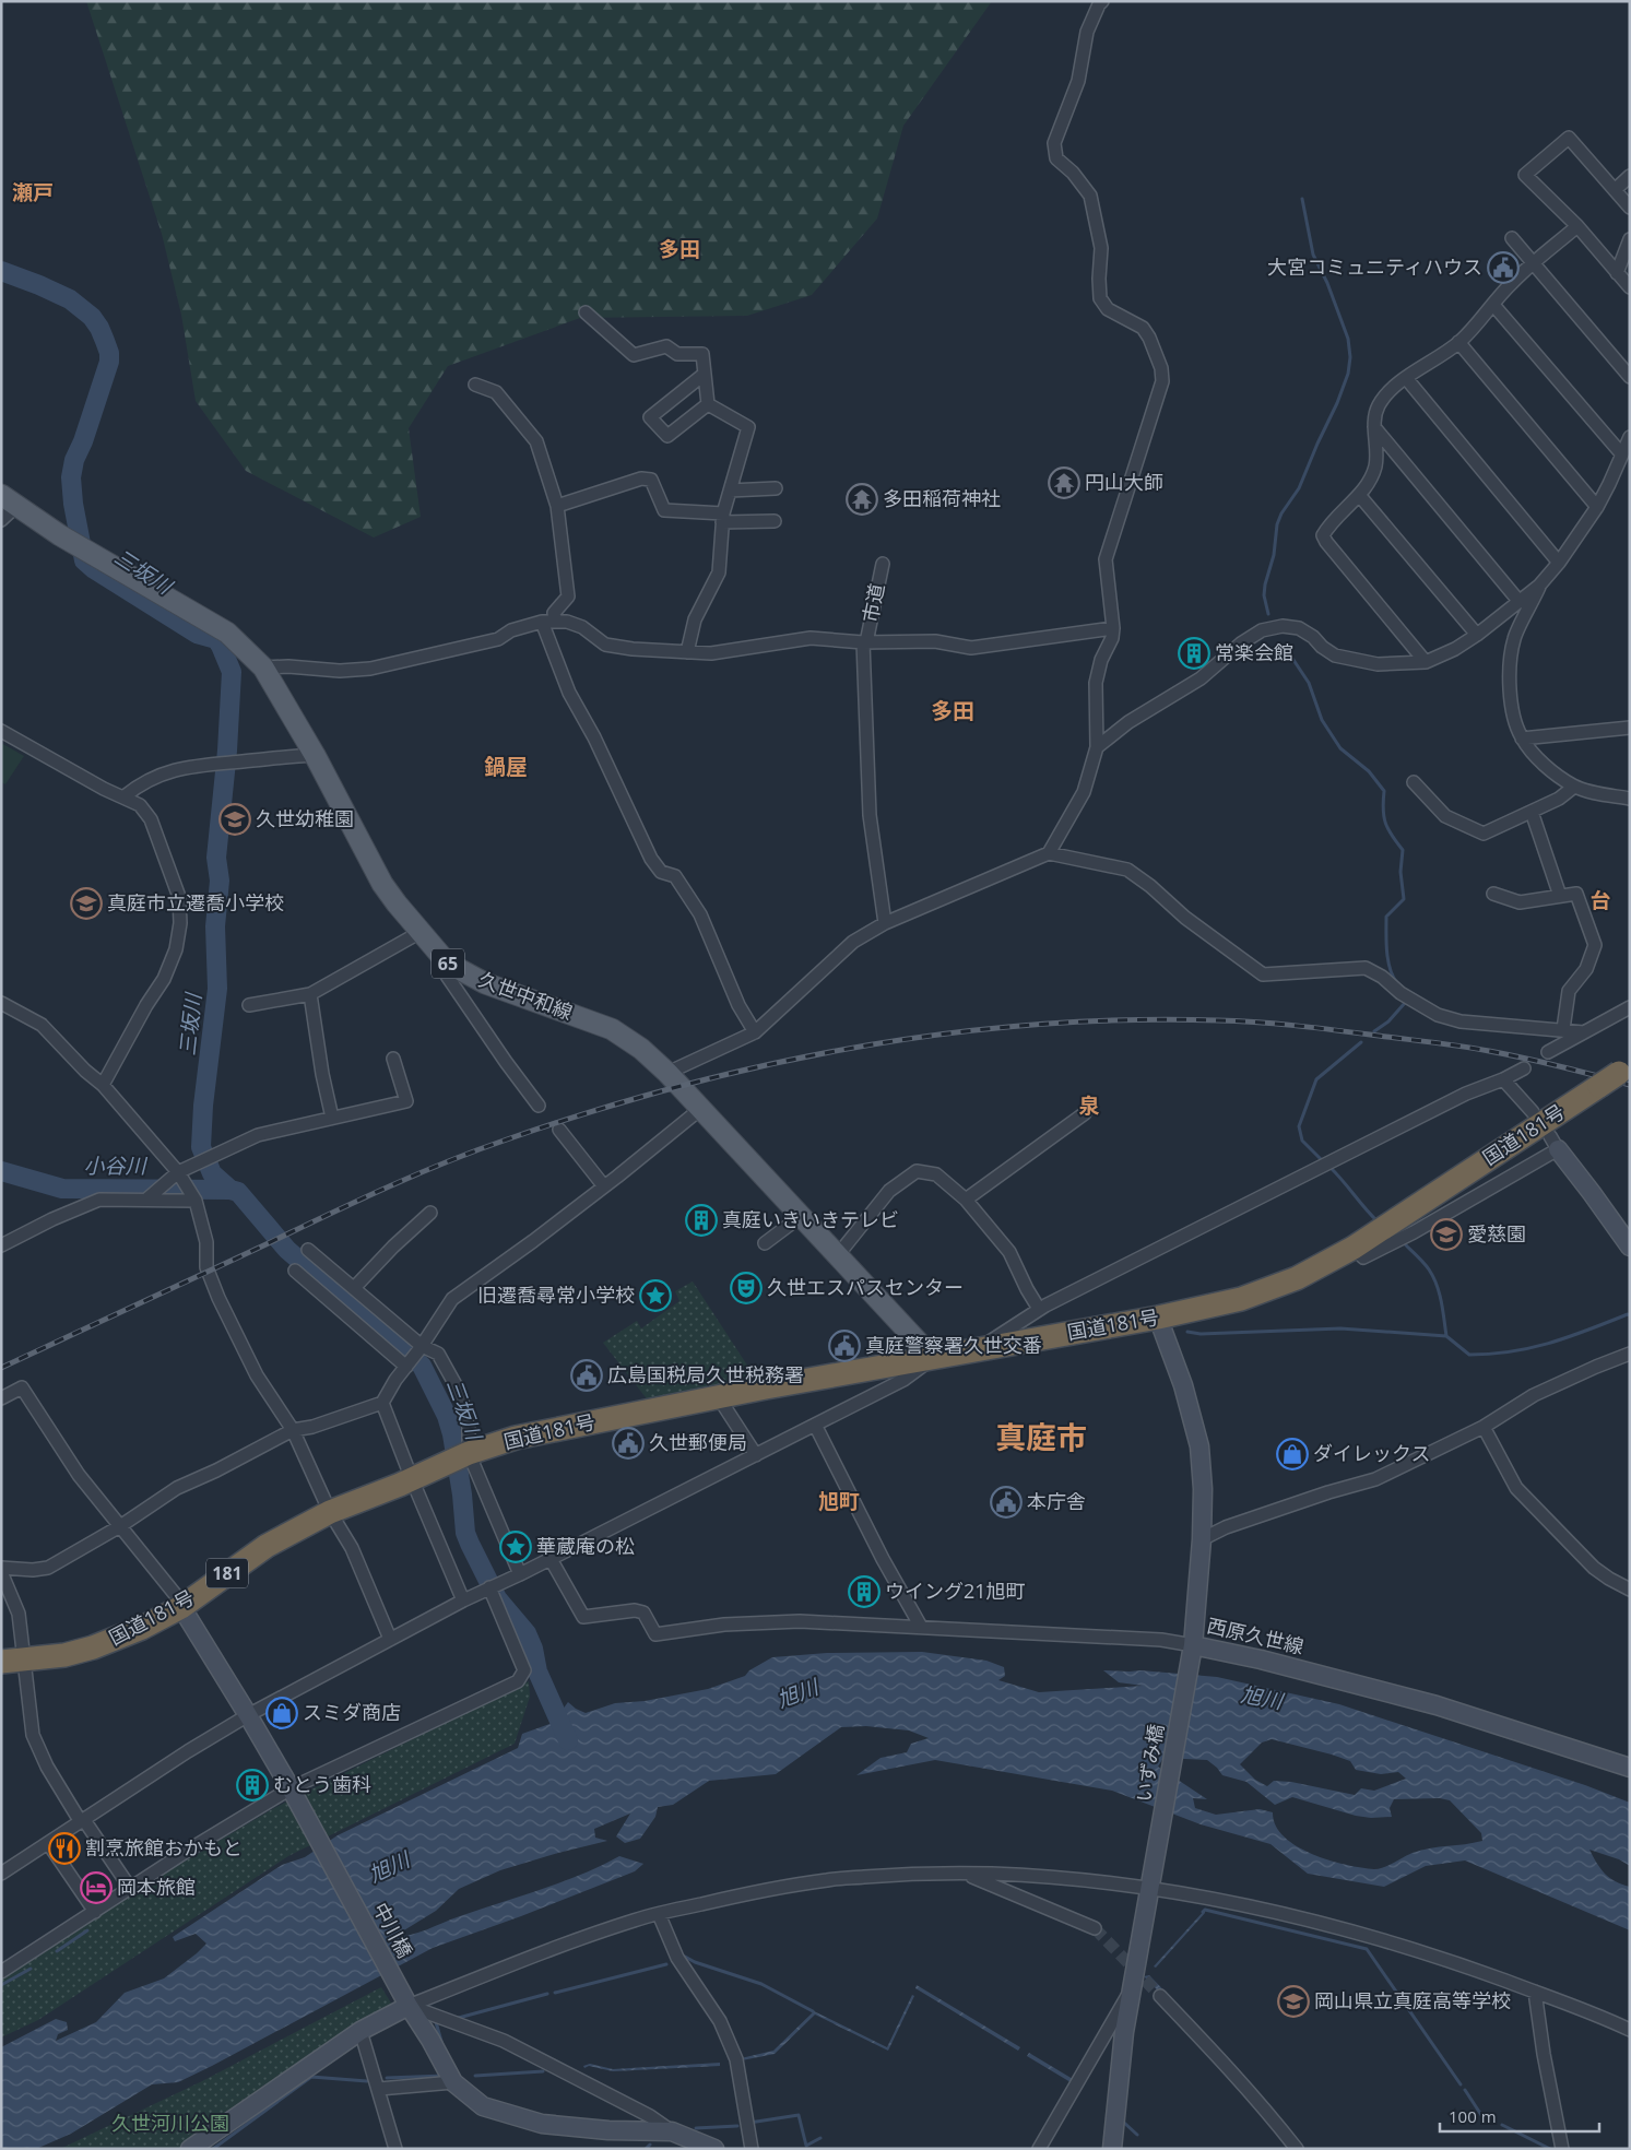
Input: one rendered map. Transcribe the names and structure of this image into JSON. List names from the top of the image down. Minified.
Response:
{"streets":{"highway":["国道181号","181"],"main road":["65","久世中和線"],"street":["市道","西原久世線","いずみ橋","中川橋"]},"crossings":[["久世中和線","国道181号"],["国道181号","西原久世線"],["国道181号","中川橋"],["西原久世線","いずみ橋"]],"districts":["瀬戸","多田","多田","鍋屋","台","泉","真庭市","旭町"],"water":["三坂川","小谷川","旭川"],"parks":["久世河川公園"],"places":{"public building":["大宮コミュニティハウス","真庭警察署久世交番","広島国税局久世税務署","久世郵便局","本庁舎"],"temple":["円山大師","多田稲荷神社"],"building":["常楽会館","真庭いきいきテレビ","ウイング21旭町","むとう歯科"],"school or university":["久世幼稚園","真庭市立遷喬小学校","愛慈園","岡山県立真庭高等学校"],"theatre":["久世エスパスセンター"],"place":["旧遷喬尋常小学校","華蔵庵の松"],"shop":["ダイレックス","スミダ商店"],"restaurant":["割烹旅館おかもと"],"hotel":["岡本旅館"]},"scale_bar":"100 m"}
